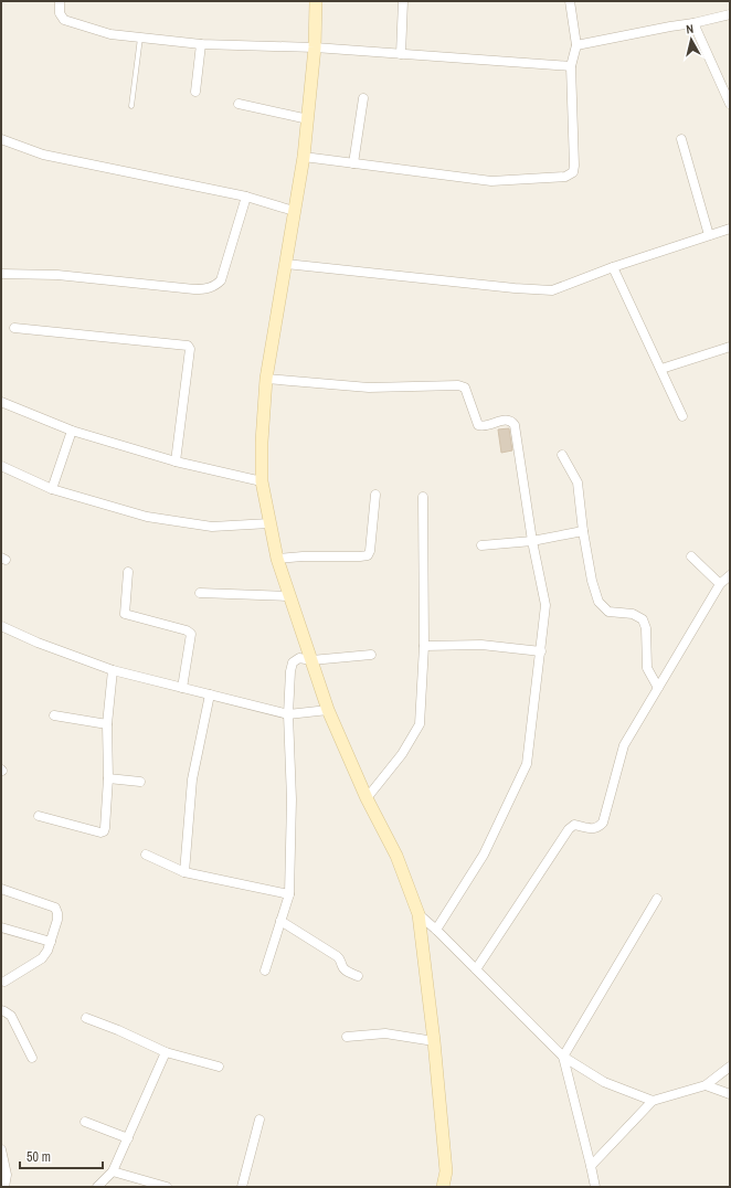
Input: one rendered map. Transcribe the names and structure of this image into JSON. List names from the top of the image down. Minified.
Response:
{"scale_bar":"50 m","north":"top"}
